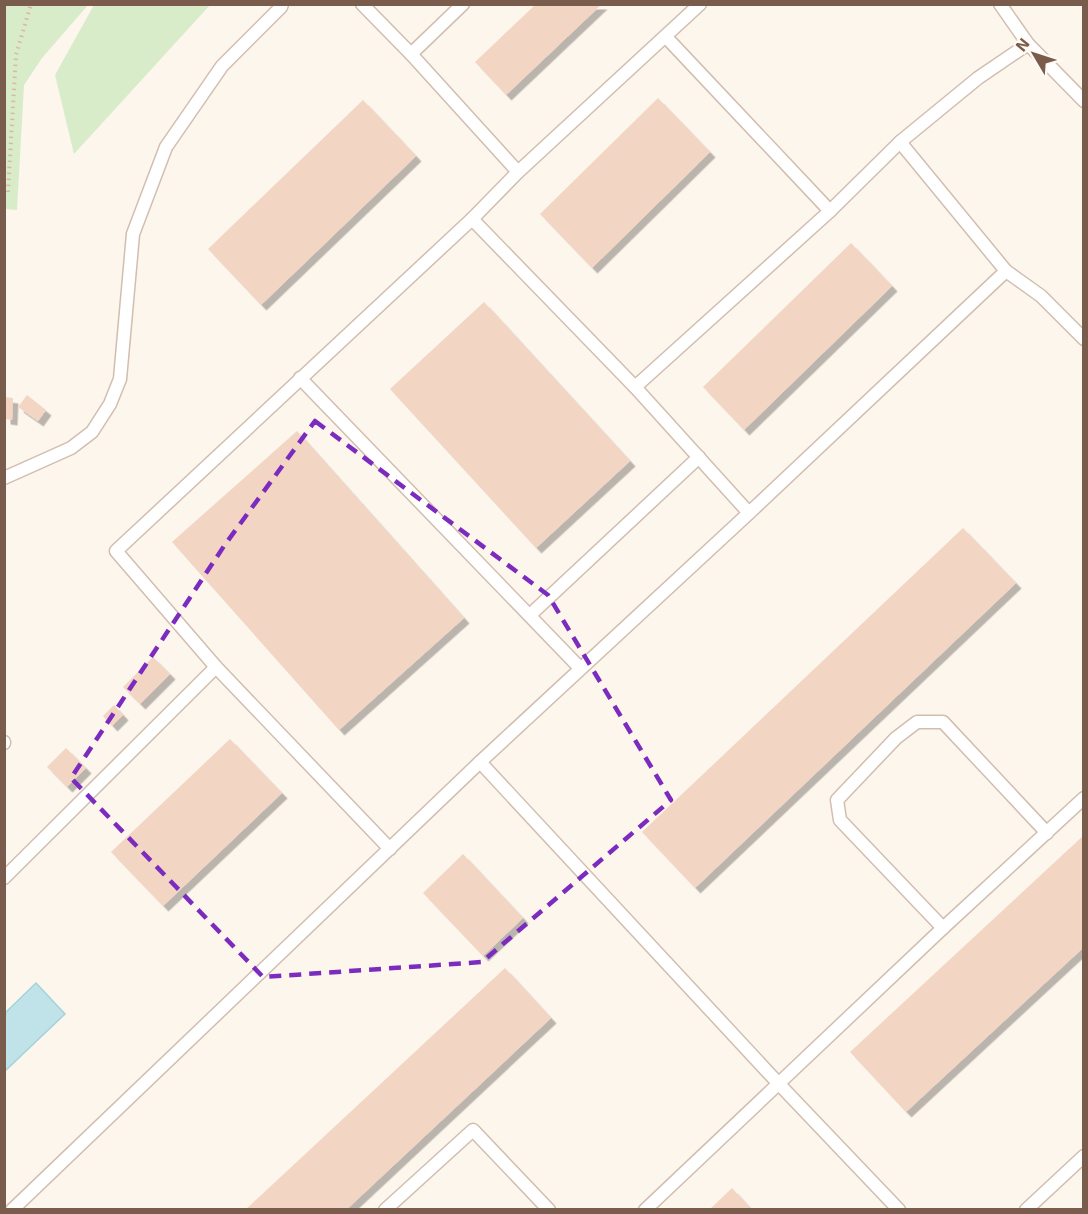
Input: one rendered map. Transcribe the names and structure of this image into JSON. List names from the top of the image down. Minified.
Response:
{"north":"top left"}
